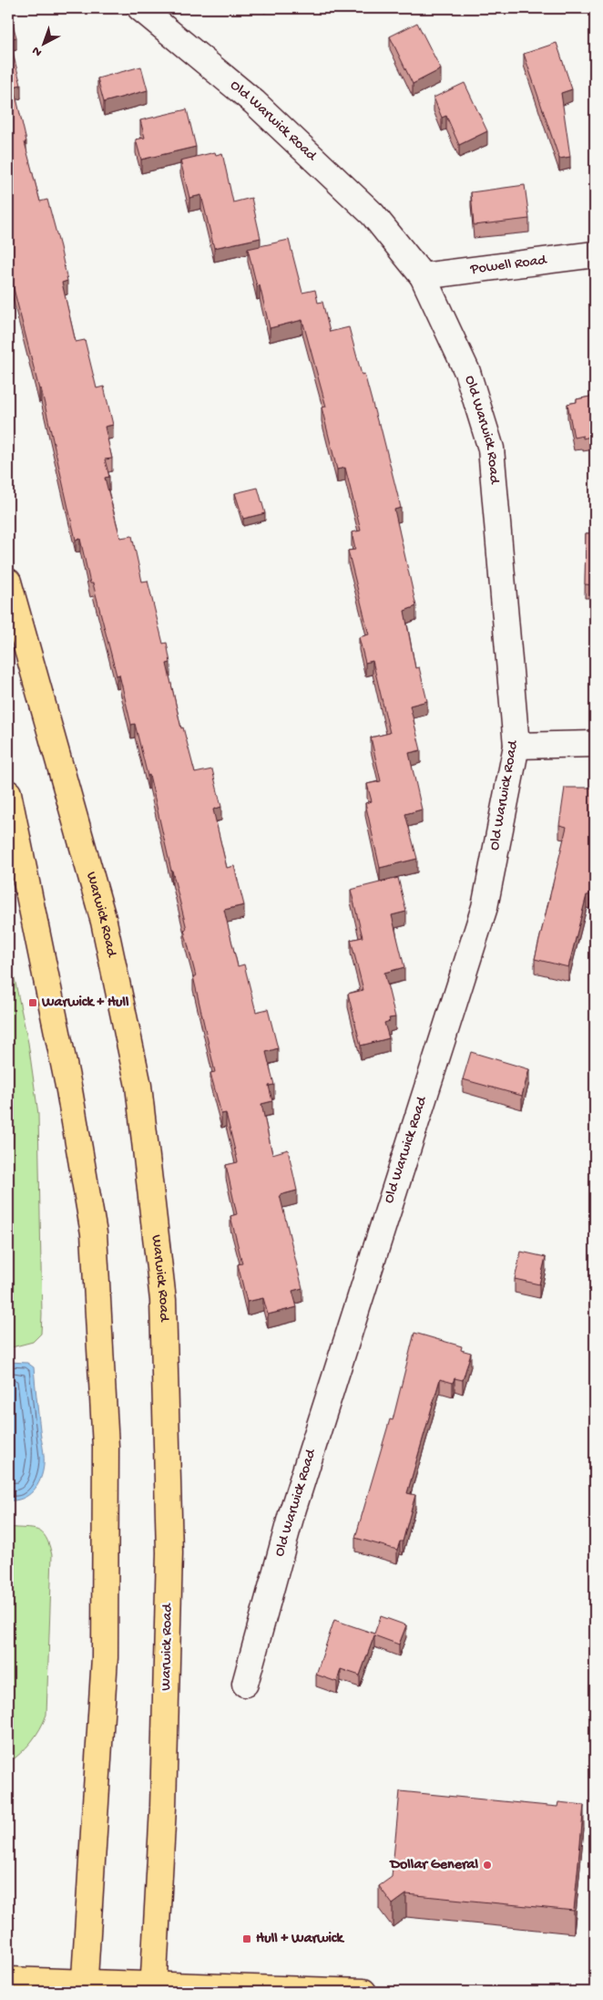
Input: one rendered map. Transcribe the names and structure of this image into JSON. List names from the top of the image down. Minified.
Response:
{"streets":{"main road":["Warwick Road"],"street":["Old Warwick Road","Powell Road"]},"crossings":[["Old Warwick Road","Powell Road"]],"places":{"transit":["Warwick + Hull","Hull + Warwick"],"other":["Dollar General"]},"north":"bottom left"}
